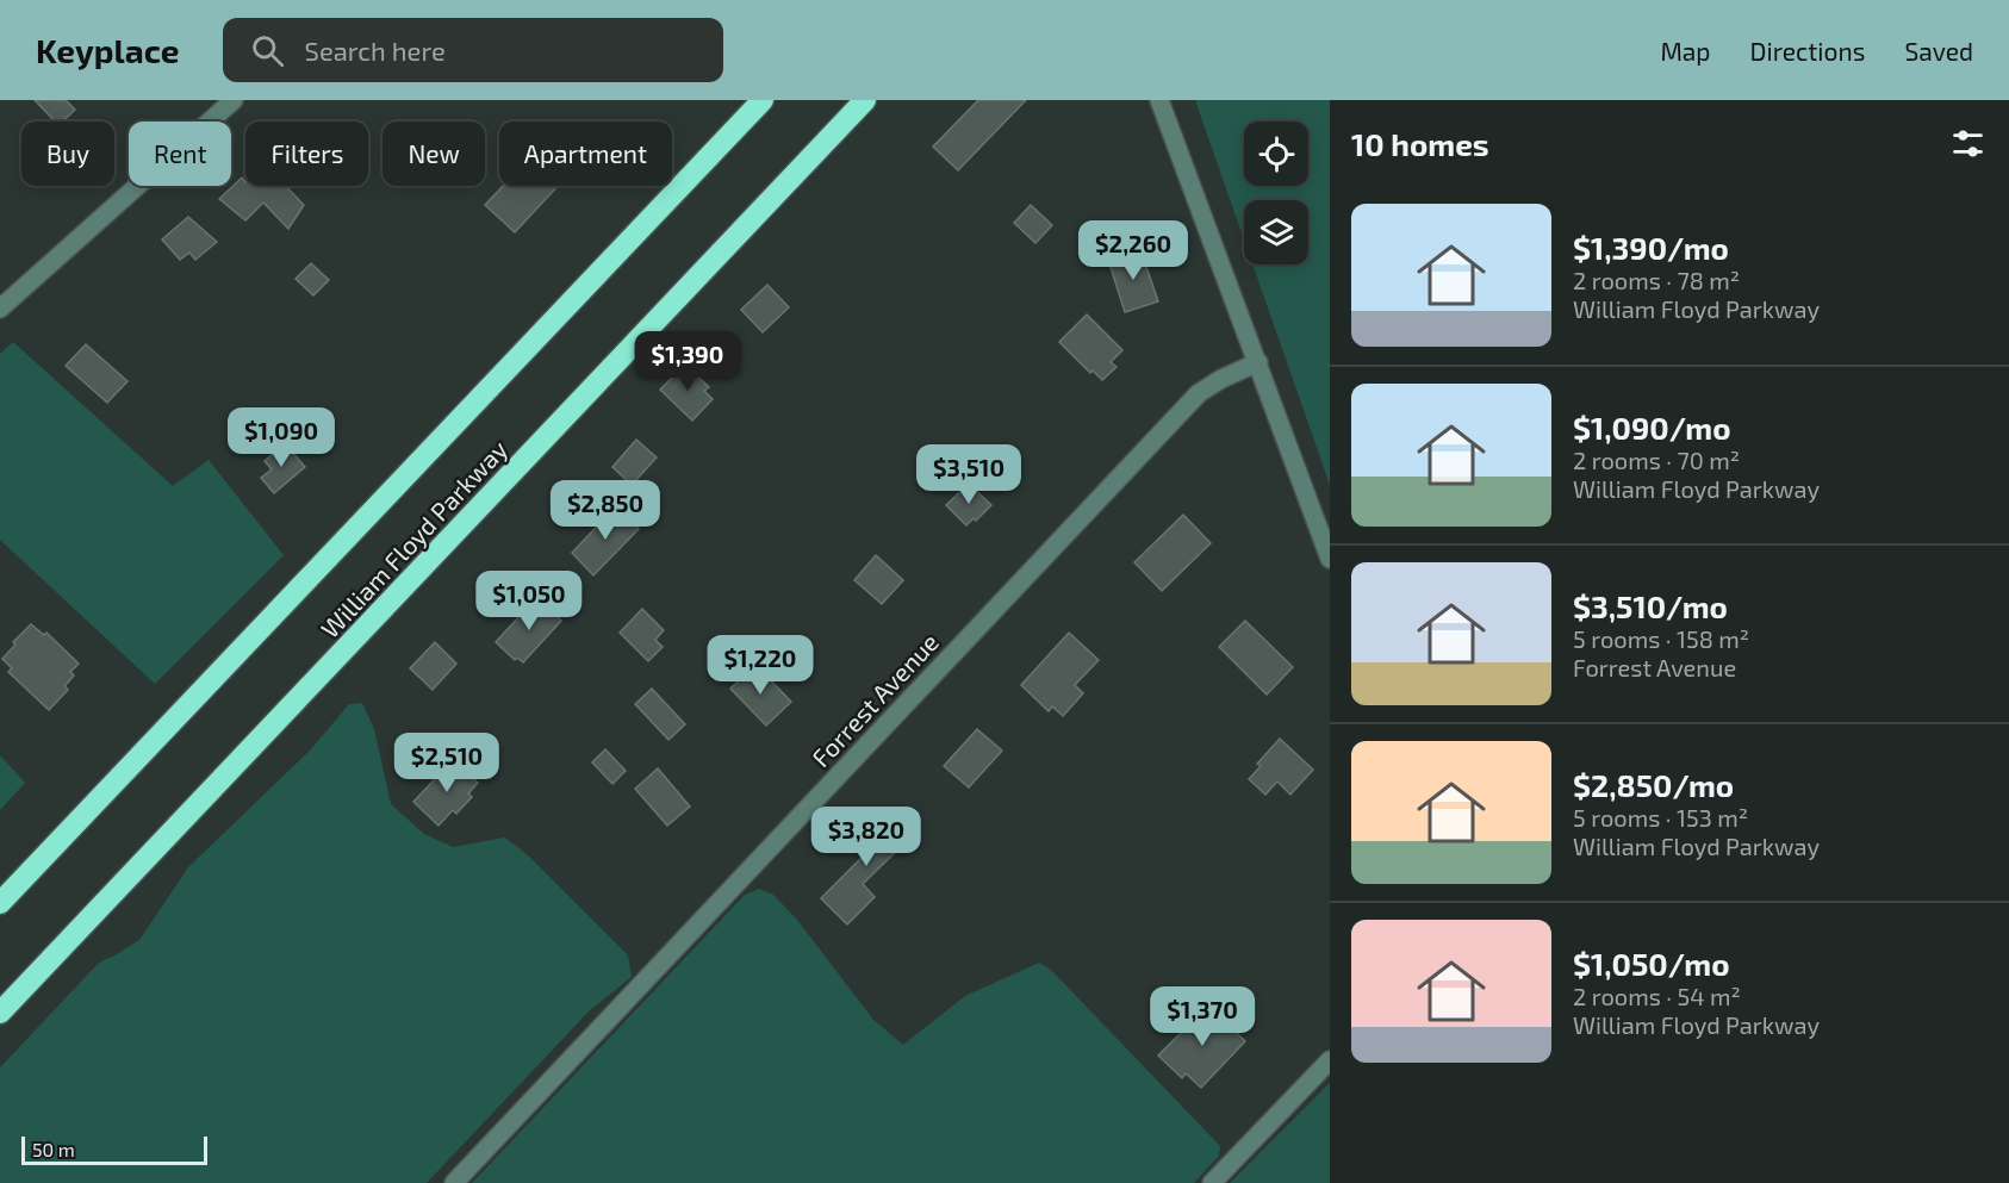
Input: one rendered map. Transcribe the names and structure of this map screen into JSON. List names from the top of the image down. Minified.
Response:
{"streets":{"highway":["William Floyd Parkway"],"street":["Forrest Avenue"]},"scale_bar":"50 m","page":{"header":"Keyplace","search":"Search here","nav":["Map","Directions","Saved"],"heading":"10 homes","chip":["Buy","Rent","Filters","New","Apartment"],"list":[{"name":"$1,390/mo","note":"2 rooms · 78 m² · William Floyd Parkway"},{"name":"$1,090/mo","note":"2 rooms · 70 m² · William Floyd Parkway"},{"name":"$3,510/mo","note":"5 rooms · 158 m² · Forrest Avenue"},{"name":"$2,850/mo","note":"5 rooms · 153 m² · William Floyd Parkway"},{"name":"$1,050/mo","note":"2 rooms · 54 m² · William Floyd Parkway"}],"price":["$2,260","$1,390","$1,090","$3,510","$2,850","$1,050","$1,220","$2,510","$3,820","$1,370"],"scale":"50 m"}}
